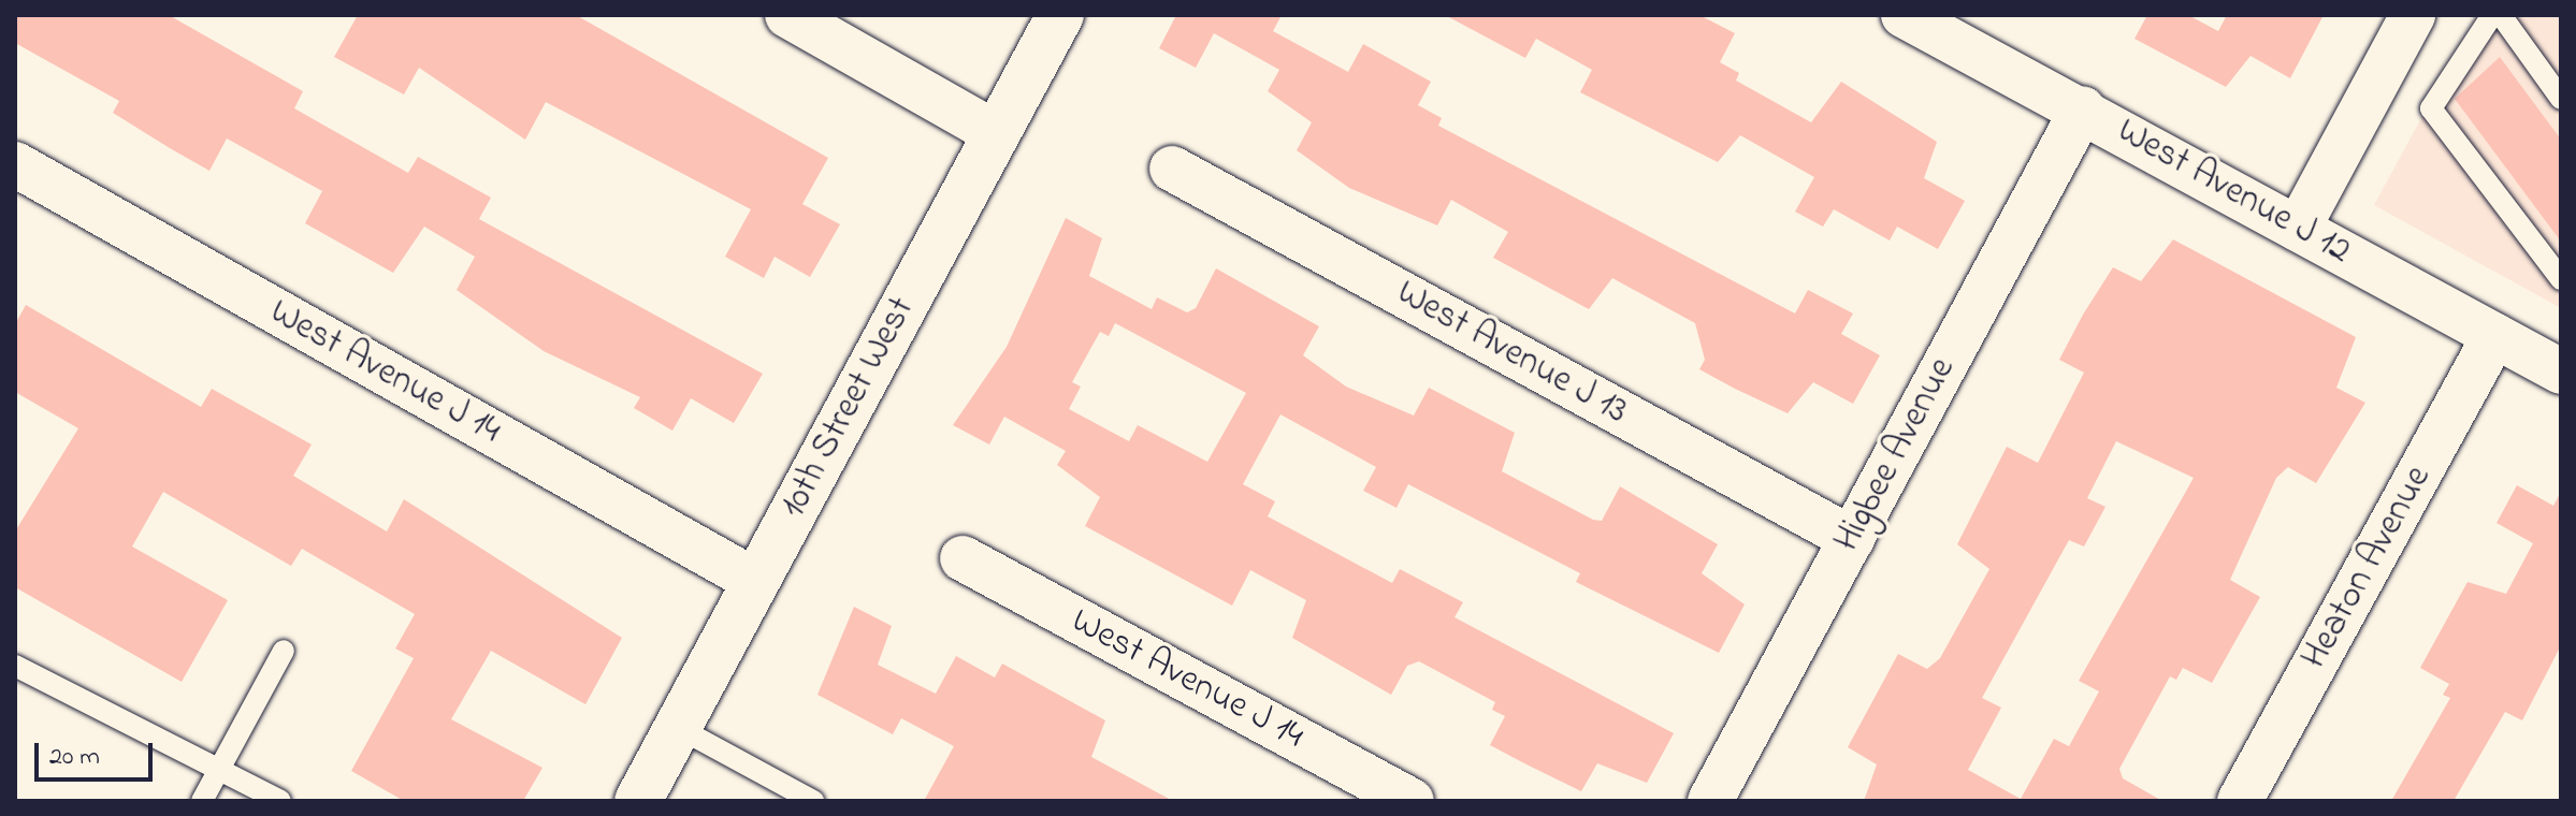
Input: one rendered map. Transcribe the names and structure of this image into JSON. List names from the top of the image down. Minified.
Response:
{"streets":{"main road":["10th Street West"],"street":["West Avenue J 12","West Avenue J 13","West Avenue J 14","Higbee Avenue","Heaton Avenue"]},"crossings":[["West Avenue J 12","Higbee Avenue"],["West Avenue J 12","Heaton Avenue"],["West Avenue J 13","Higbee Avenue"],["West Avenue J 14","10th Street West"]],"scale_bar":"20 m"}
